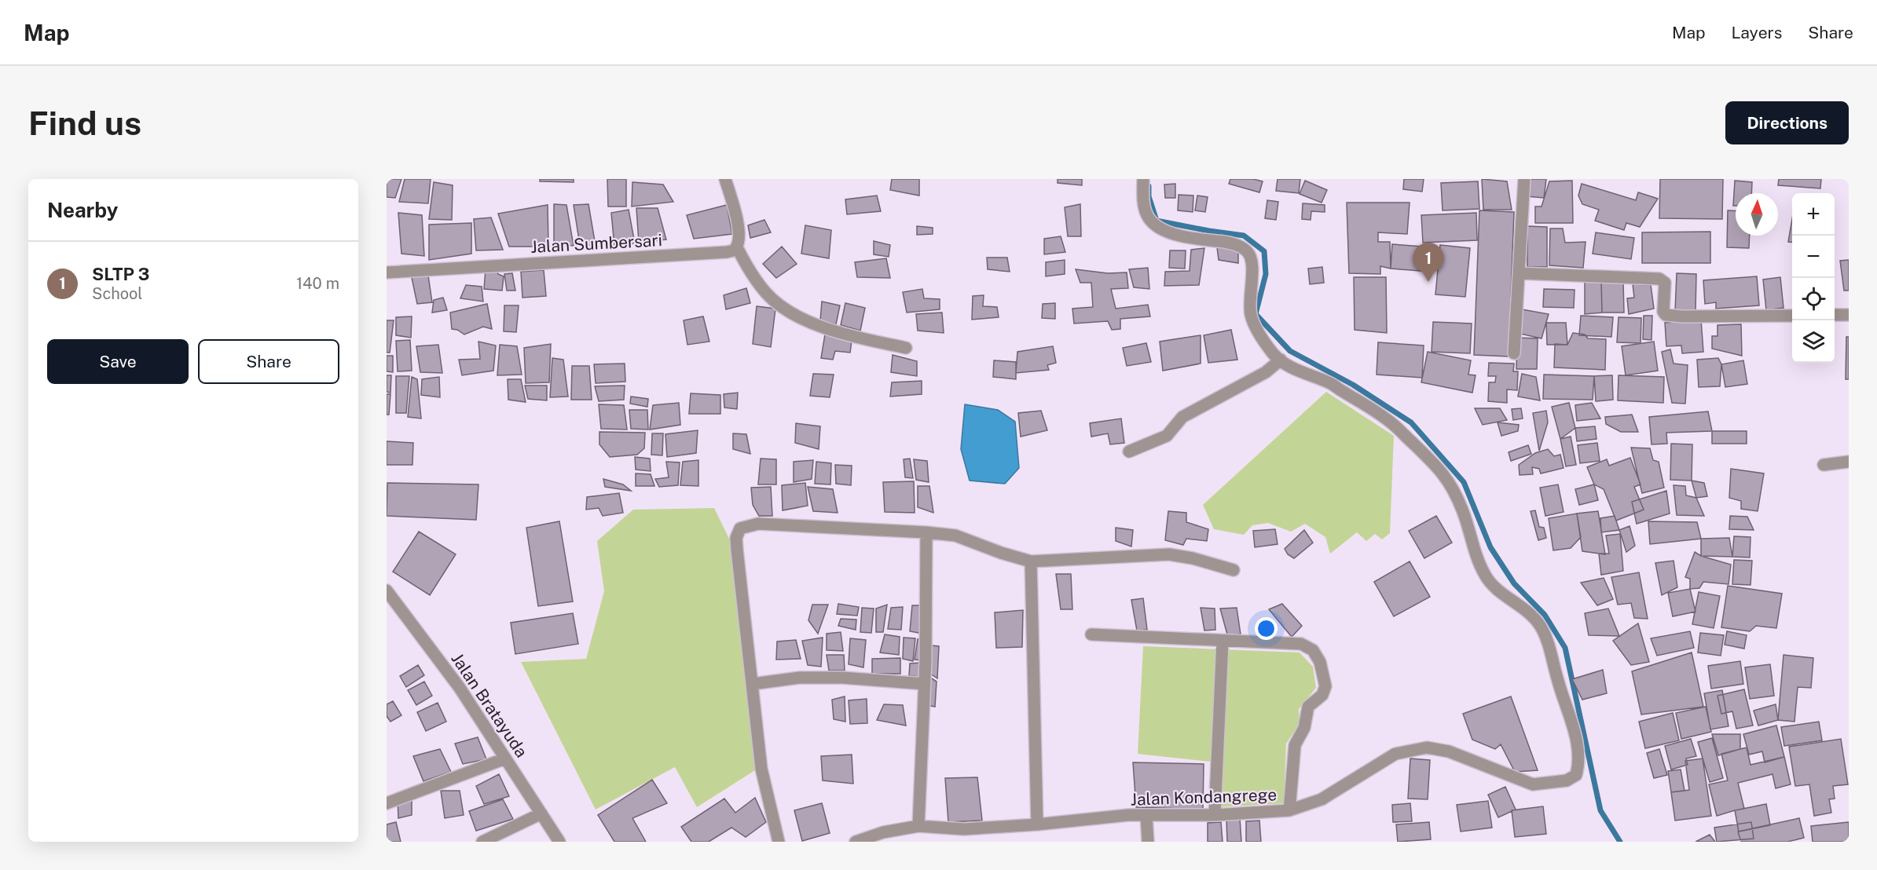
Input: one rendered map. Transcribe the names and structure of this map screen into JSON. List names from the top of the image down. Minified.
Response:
{"streets":{"street":["Jalan Sumbersari","Jalan Bratayuda","Jalan Kondangrege"]},"north":"top","page":{"header":"Map","nav":["Map","Layers","Share"],"buttons":["Directions",["Save","Share"]],"title":"Find us","heading":"Nearby","map_buttons":["+","−"],"list":[{"mark":"1","name":"SLTP 3","note":"School","value":"140 m"}],"pins":"1"}}
